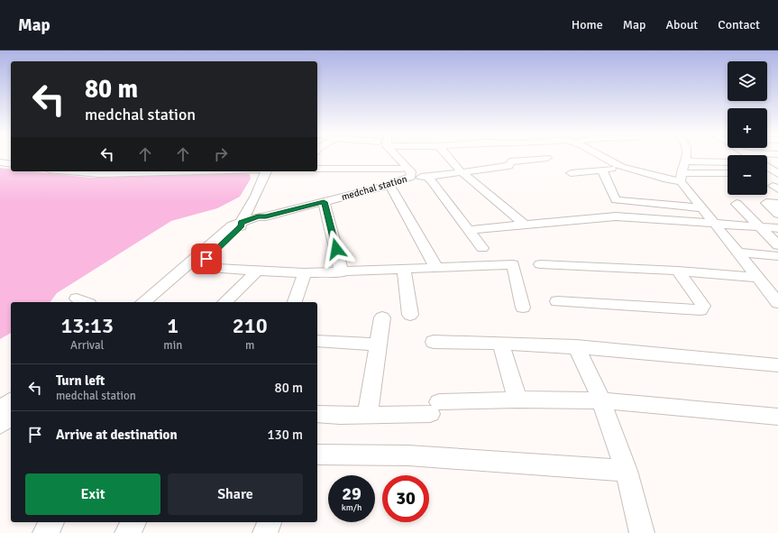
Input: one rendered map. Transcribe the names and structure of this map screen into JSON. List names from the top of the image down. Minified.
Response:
{"streets":{"street":["medchal station"]},"page":{"header":"Map","nav":["Home","Map","About","Contact"],"map_buttons":["+","−"],"turn":["80 m","medchal station"],"eta":["13:13","Arrival","1","min","210","m"],"list":[{"name":"Turn left","note":"medchal station","value":"80 m"},{"name":"Arrive at destination","value":"130 m"}],"buttons":["Exit","Share"],"speed":"29 km/h","limit":"30"}}
